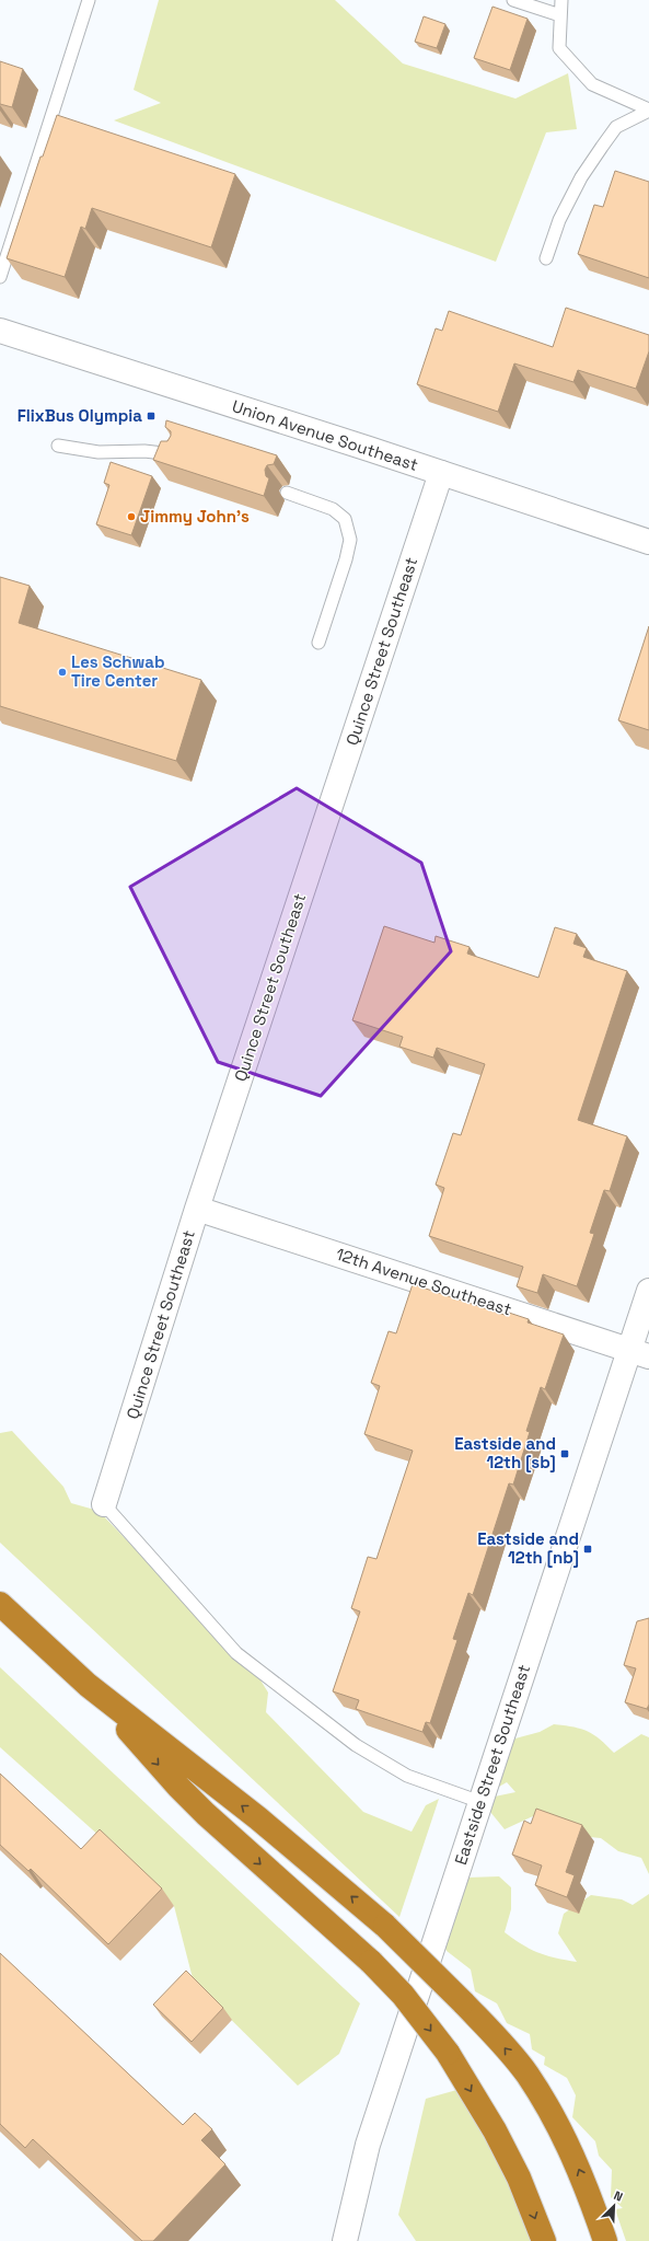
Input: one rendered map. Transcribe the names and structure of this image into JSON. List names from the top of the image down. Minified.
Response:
{"streets":{"street":["Union Avenue Southeast","Quince Street Southeast","12th Avenue Southeast","Eastside Street Southeast"]},"crossings":[["Union Avenue Southeast","Quince Street Southeast"],["Quince Street Southeast","12th Avenue Southeast"],["12th Avenue Southeast","Eastside Street Southeast"]],"places":{"transit":["FlixBus Olympia","Eastside and 12th [sb]","Eastside and 12th [nb]"],"other":["Jimmy John's","Les Schwab Tire Center"]},"north":"top right"}
